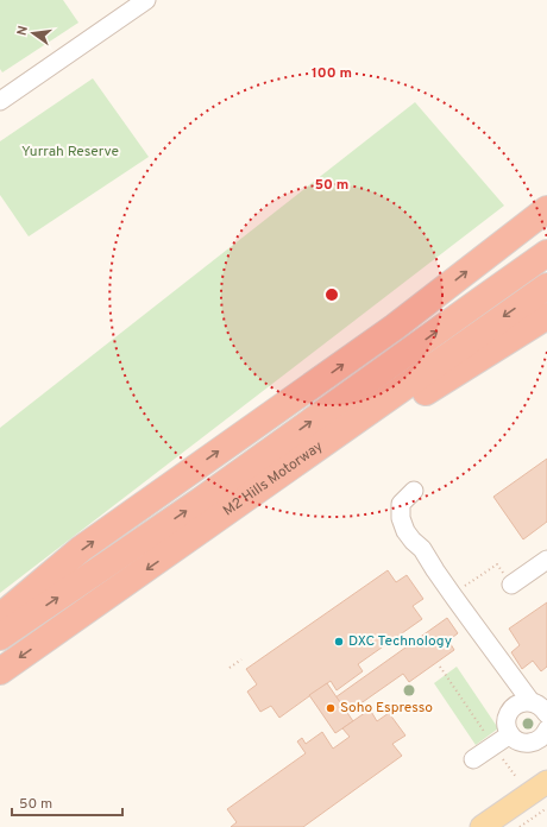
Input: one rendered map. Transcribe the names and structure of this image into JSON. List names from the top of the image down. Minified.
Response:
{"streets":{"highway":["M2 Hills Motorway"]},"parks":["Yurrah Reserve"],"places":["DXC Technology","Soho Espresso"],"scale_bar":"50 m","north":"left","rings":["100 m","50 m"]}
